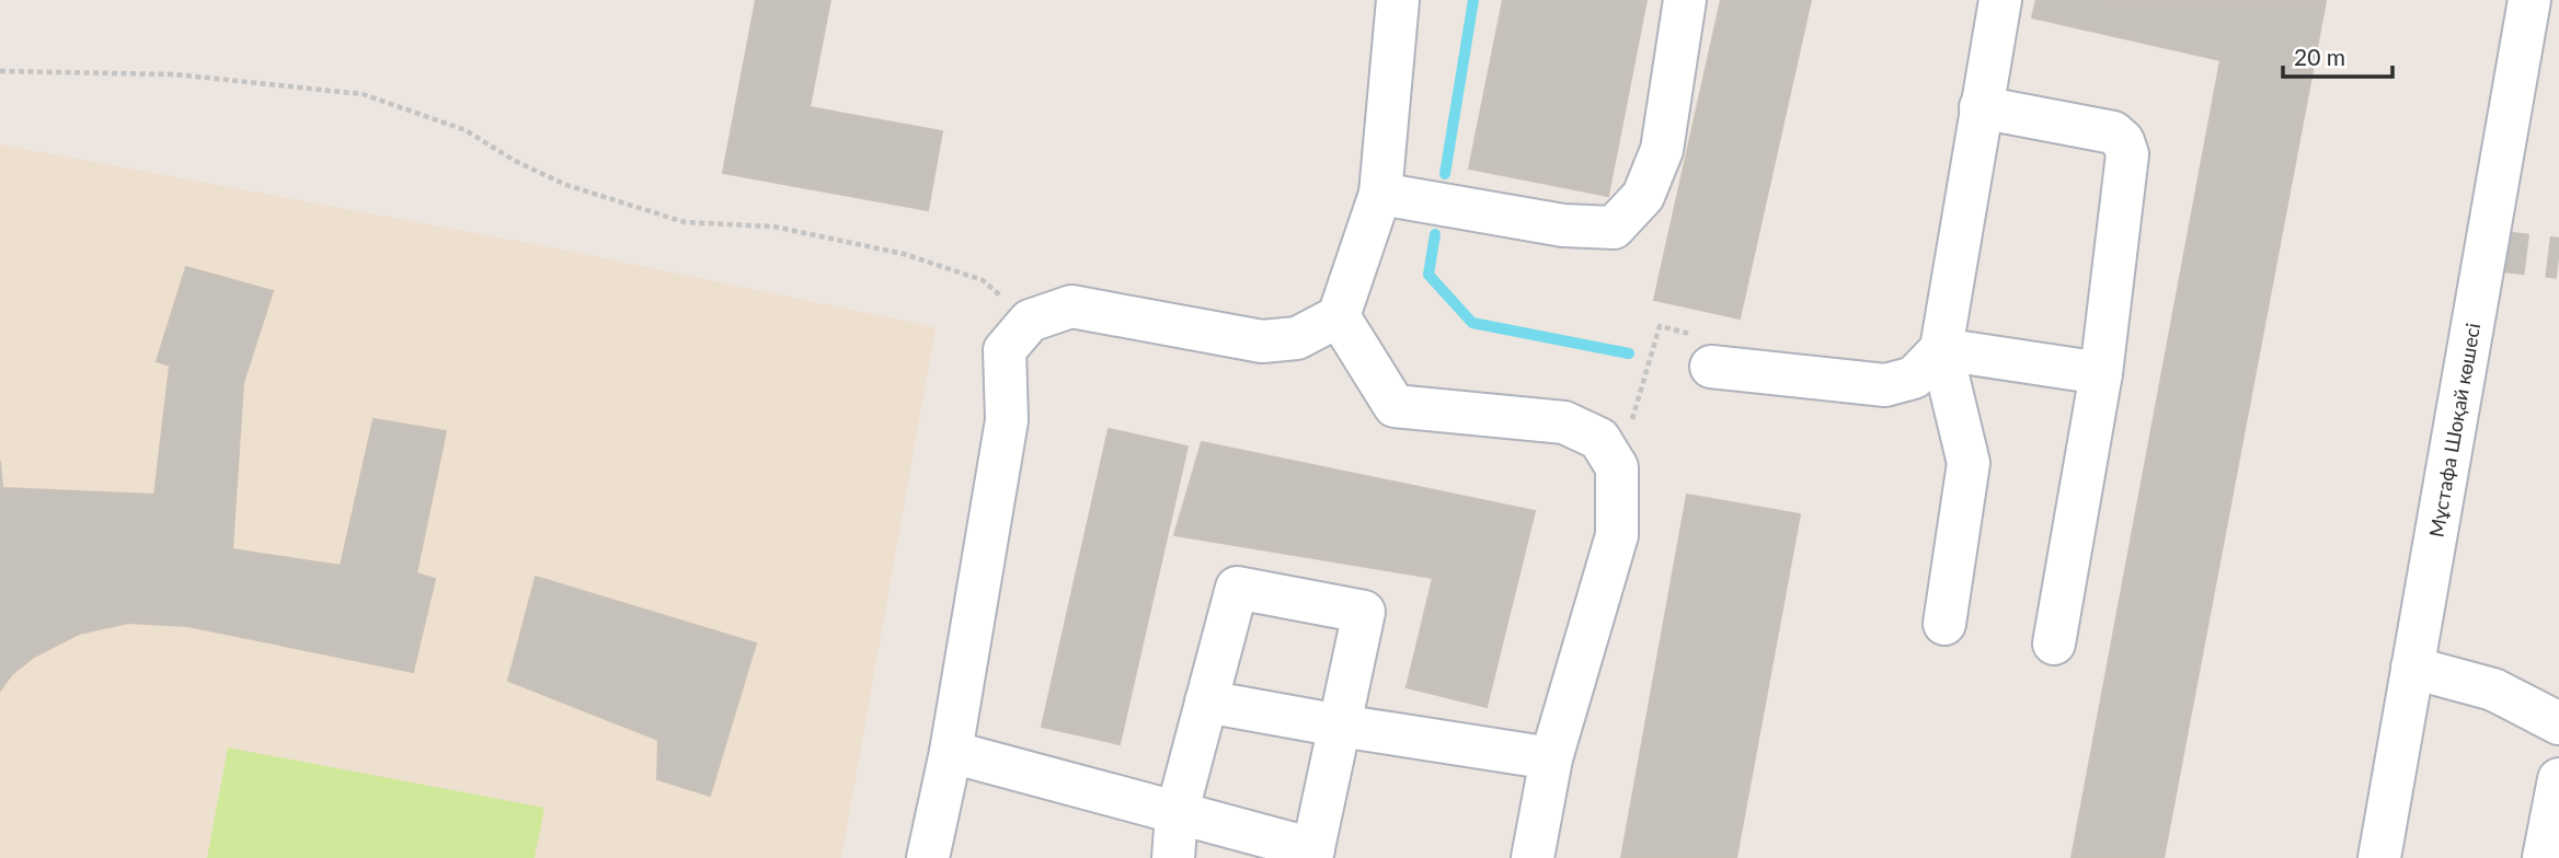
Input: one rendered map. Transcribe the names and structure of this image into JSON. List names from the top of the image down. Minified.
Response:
{"streets":{"street":["Мұстафа Шоқай көшесі"]},"scale_bar":"20 m"}
